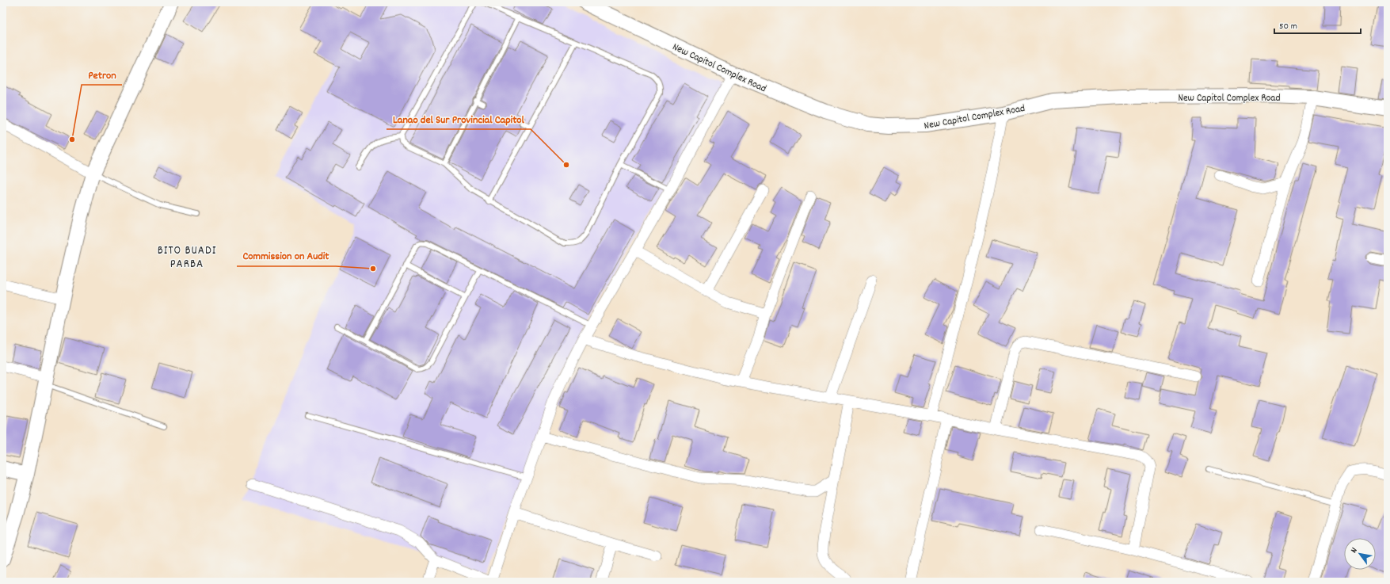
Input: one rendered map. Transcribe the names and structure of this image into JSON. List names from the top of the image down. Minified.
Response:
{"streets":{"main road":["New Capitol Complex Road"]},"districts":["BITO BUADI PARBA"],"places":["Petron","Lanao del Sur Provincial Capitol","Commission on Audit"],"scale_bar":"50 m","north":"top left"}
